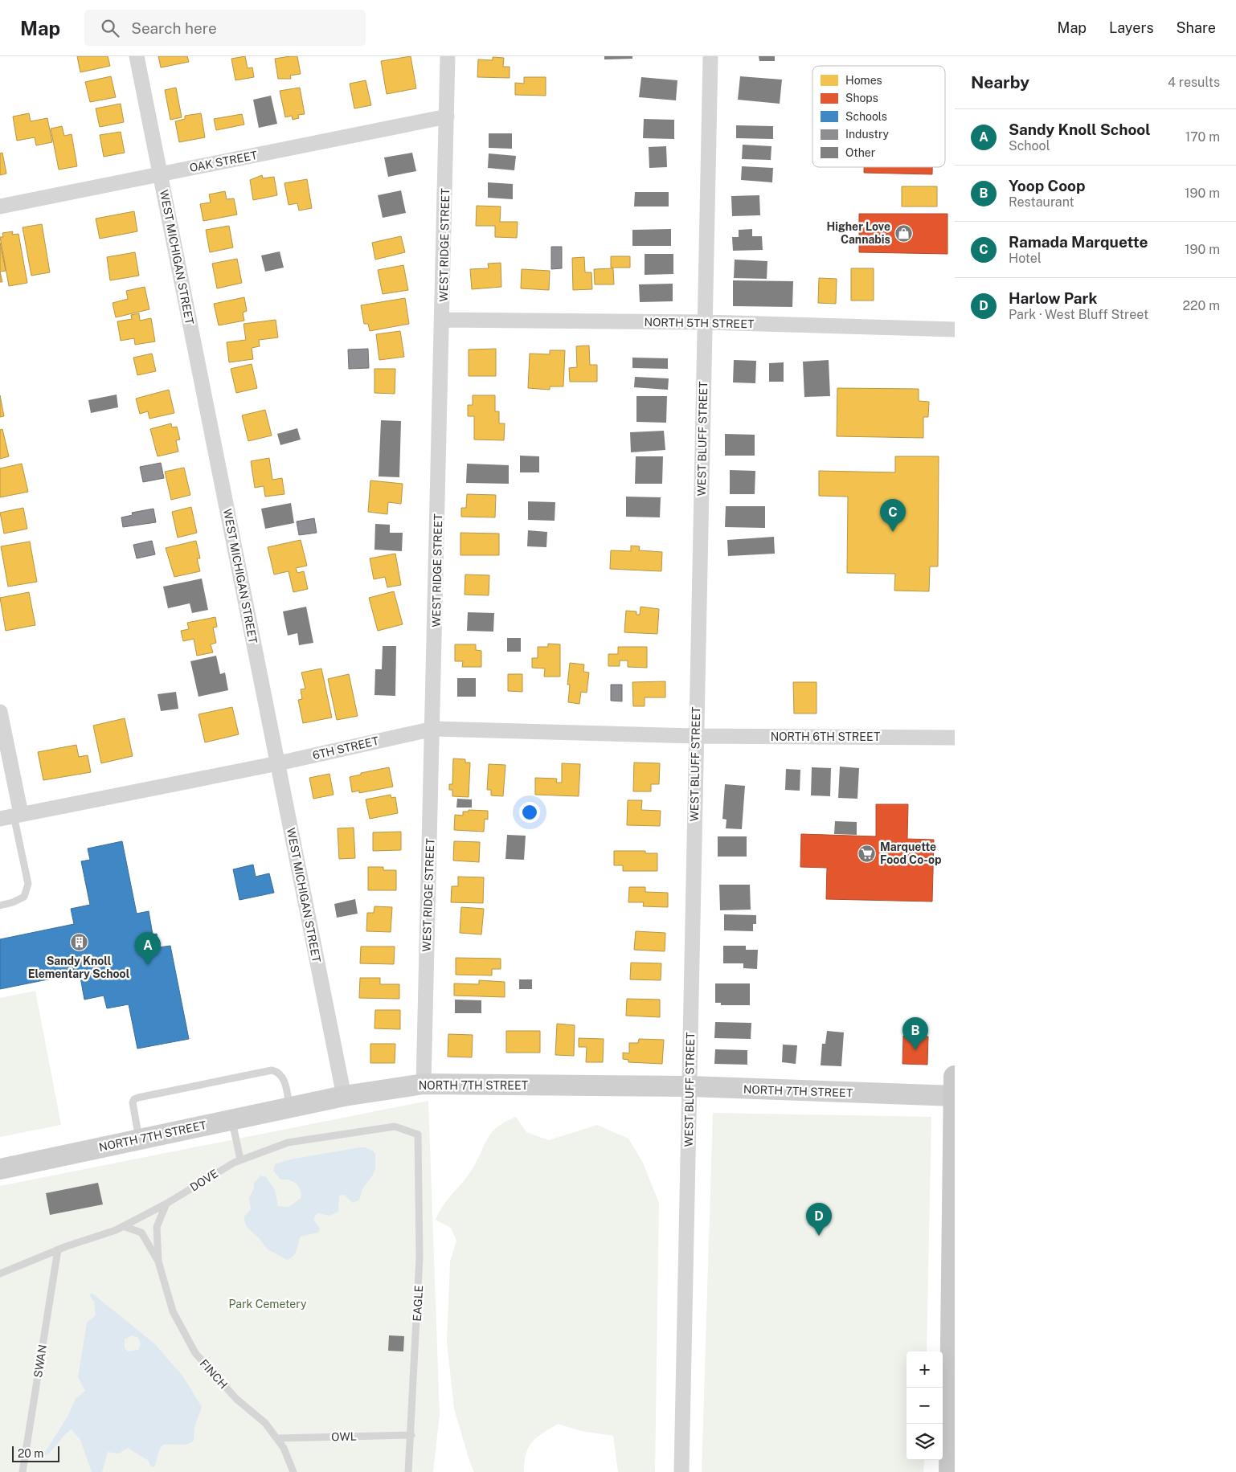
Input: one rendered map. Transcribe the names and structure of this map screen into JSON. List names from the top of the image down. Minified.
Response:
{"streets":{"street":["OAK STREET","WEST RIDGE STREET","WEST MICHIGAN STREET","NORTH 5TH STREET","WEST BLUFF STREET","NORTH 6TH STREET","6TH STREET","NORTH 7TH STREET"],"lane":["DOVE","EAGLE","SWAN","FINCH","OWL"]},"crossings":[["OAK STREET","WEST RIDGE STREET"],["OAK STREET","WEST MICHIGAN STREET"],["WEST RIDGE STREET","NORTH 5TH STREET"],["WEST RIDGE STREET","6TH STREET"],["WEST RIDGE STREET","NORTH 7TH STREET"],["WEST MICHIGAN STREET","6TH STREET"],["WEST MICHIGAN STREET","NORTH 7TH STREET"],["NORTH 5TH STREET","WEST BLUFF STREET"],["WEST BLUFF STREET","NORTH 6TH STREET"],["WEST BLUFF STREET","6TH STREET"],["WEST BLUFF STREET","NORTH 7TH STREET"],["NORTH 6TH STREET","6TH STREET"],["DOVE","EAGLE"],["DOVE","SWAN"],["DOVE","FINCH"],["EAGLE","OWL"],["FINCH","OWL"]],"parks":["Park Cemetery"],"places":{"shop":["Higher Love Cannabis"],"supermarket":["Marquette Food Co-op"],"building":["Sandy Knoll Elementary School"]},"legend":["Homes","Shops","Schools","Industry","Other"],"scale_bar":"20 m","page":{"header":"Map","search":"Search here","nav":["Map","Layers","Share"],"heading":["Nearby","4 results"],"list":[{"mark":"A","name":"Sandy Knoll School","note":"School","value":"170 m"},{"mark":"B","name":"Yoop Coop","note":"Restaurant","value":"190 m"},{"mark":"C","name":"Ramada Marquette","note":"Hotel","value":"190 m"},{"mark":"D","name":"Harlow Park","note":"Park · West Bluff Street","value":"220 m"}],"pins":["C","A","B","D"],"map_buttons":["+","−"],"scale":"20 m"}}
